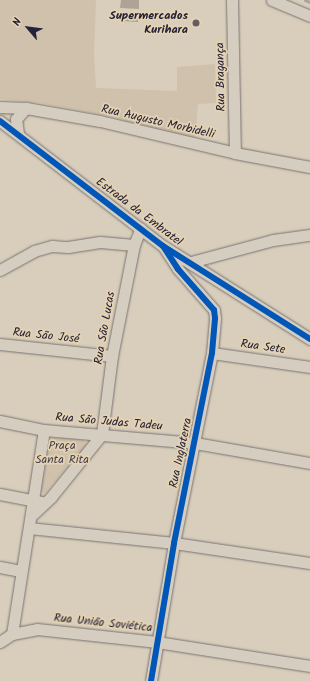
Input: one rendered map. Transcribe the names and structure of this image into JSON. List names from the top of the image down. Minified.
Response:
{"streets":{"street":["Rua Bragança","Rua Augusto Morbidelli","Estrada da Embratel","Rua São Lucas","Rua São José","Rua Sete","Rua São Judas Tadeu","Rua Inglaterra","Rua União Soviética"]},"crossings":[["Rua Bragança","Rua Augusto Morbidelli"],["Estrada da Embratel","Rua São Lucas"],["Estrada da Embratel","Rua Inglaterra"],["Rua São Lucas","Rua São José"],["Rua São Lucas","Rua São Judas Tadeu"],["Rua Sete","Rua Inglaterra"],["Rua São Judas Tadeu","Rua Inglaterra"],["Rua Inglaterra","Rua União Soviética"]],"parks":["Praça Santa Rita"],"places":["Supermercados Kurihara"],"north":"top left"}
